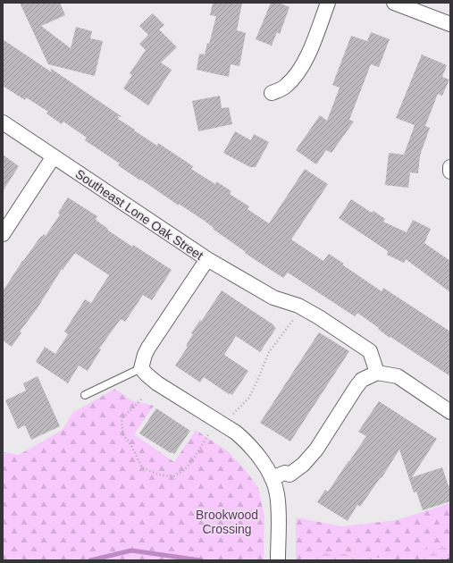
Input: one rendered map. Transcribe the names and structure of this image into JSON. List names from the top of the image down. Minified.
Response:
{"streets":{"street":["Southeast Lone Oak Street"]},"parks":["Brookwood Crossing"]}
